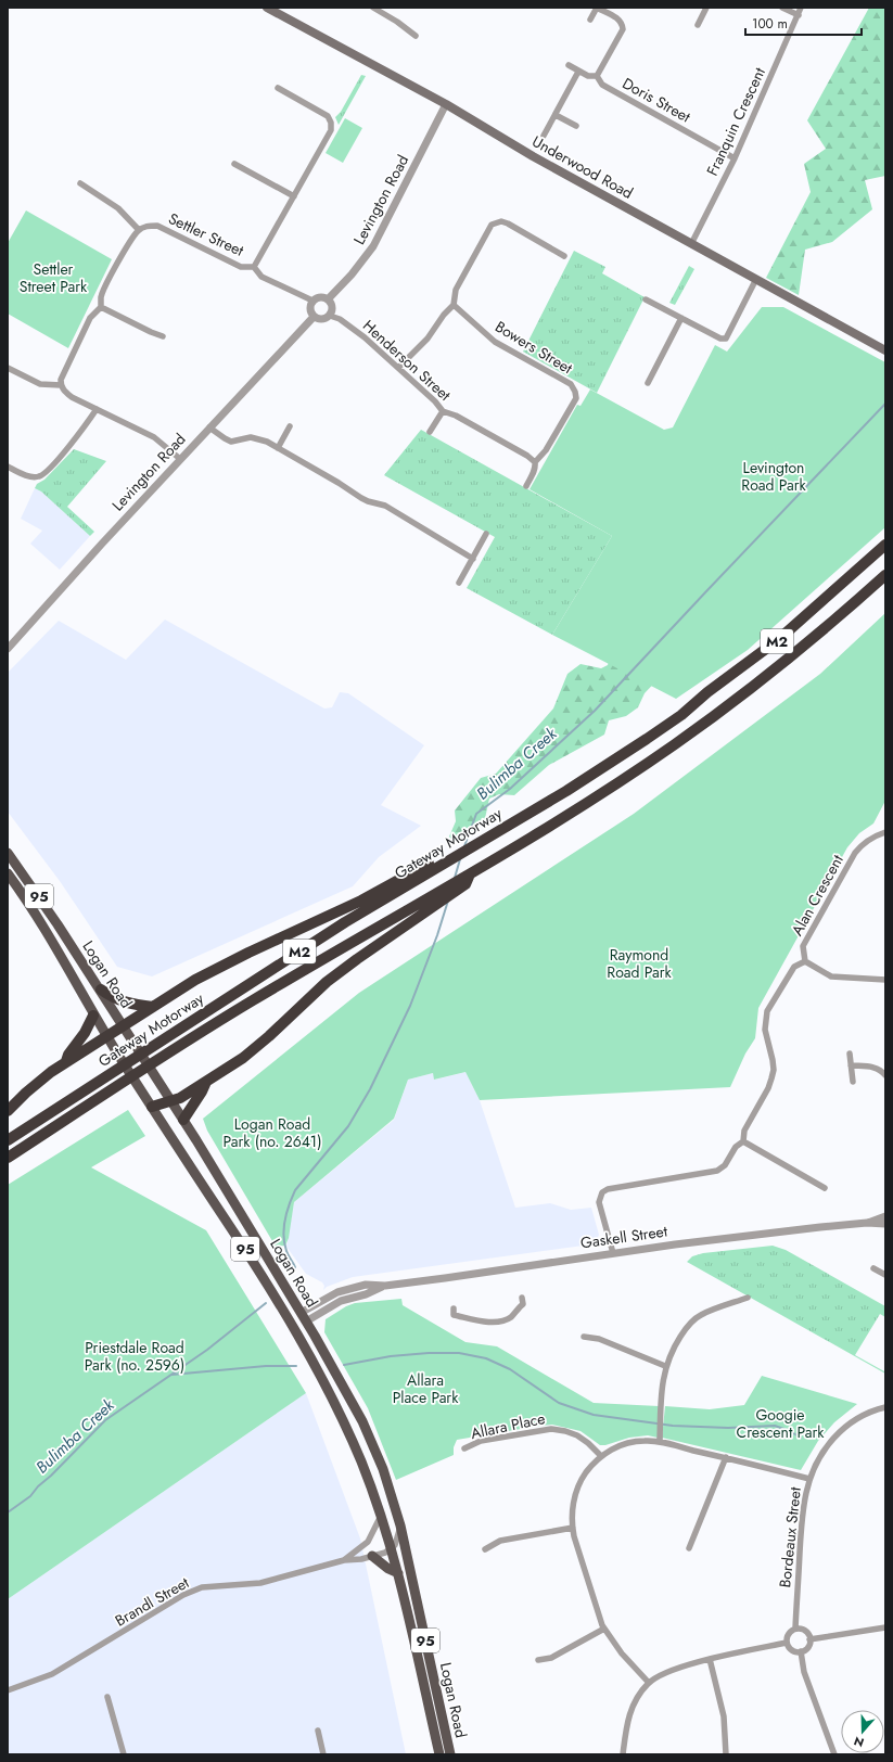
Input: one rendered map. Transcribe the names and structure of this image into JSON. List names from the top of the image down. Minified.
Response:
{"streets":{"highway":["M2","Gateway Motorway"],"main road":["Underwood Road","95","Logan Road","Gaskell Street"],"street":["Doris Street","Franquin Crescent","Levington Road","Settler Street","Bowers Street","Henderson Street","Alan Crescent","Allara Place","Bordeaux Street","Brandl Street"]},"crossings":[["Doris Street","Franquin Crescent"],["Franquin Crescent","Underwood Road"],["Underwood Road","Levington Road"],["Levington Road","Settler Street"],["Levington Road","Henderson Street"],["Settler Street","Henderson Street"],["Bowers Street","Henderson Street"],["Alan Crescent","Gaskell Street"],["Logan Road","Gaskell Street"],["Logan Road","Brandl Street"]],"water":["Bulimba Creek"],"parks":["Settler Street Park","Levington Road Park","Raymond Road Park","Logan Road Park (no. 2641)","Priestdale Road Park (no. 2596)","Allara Place Park","Googie Crescent Park"],"scale_bar":"100 m","north":"bottom"}
